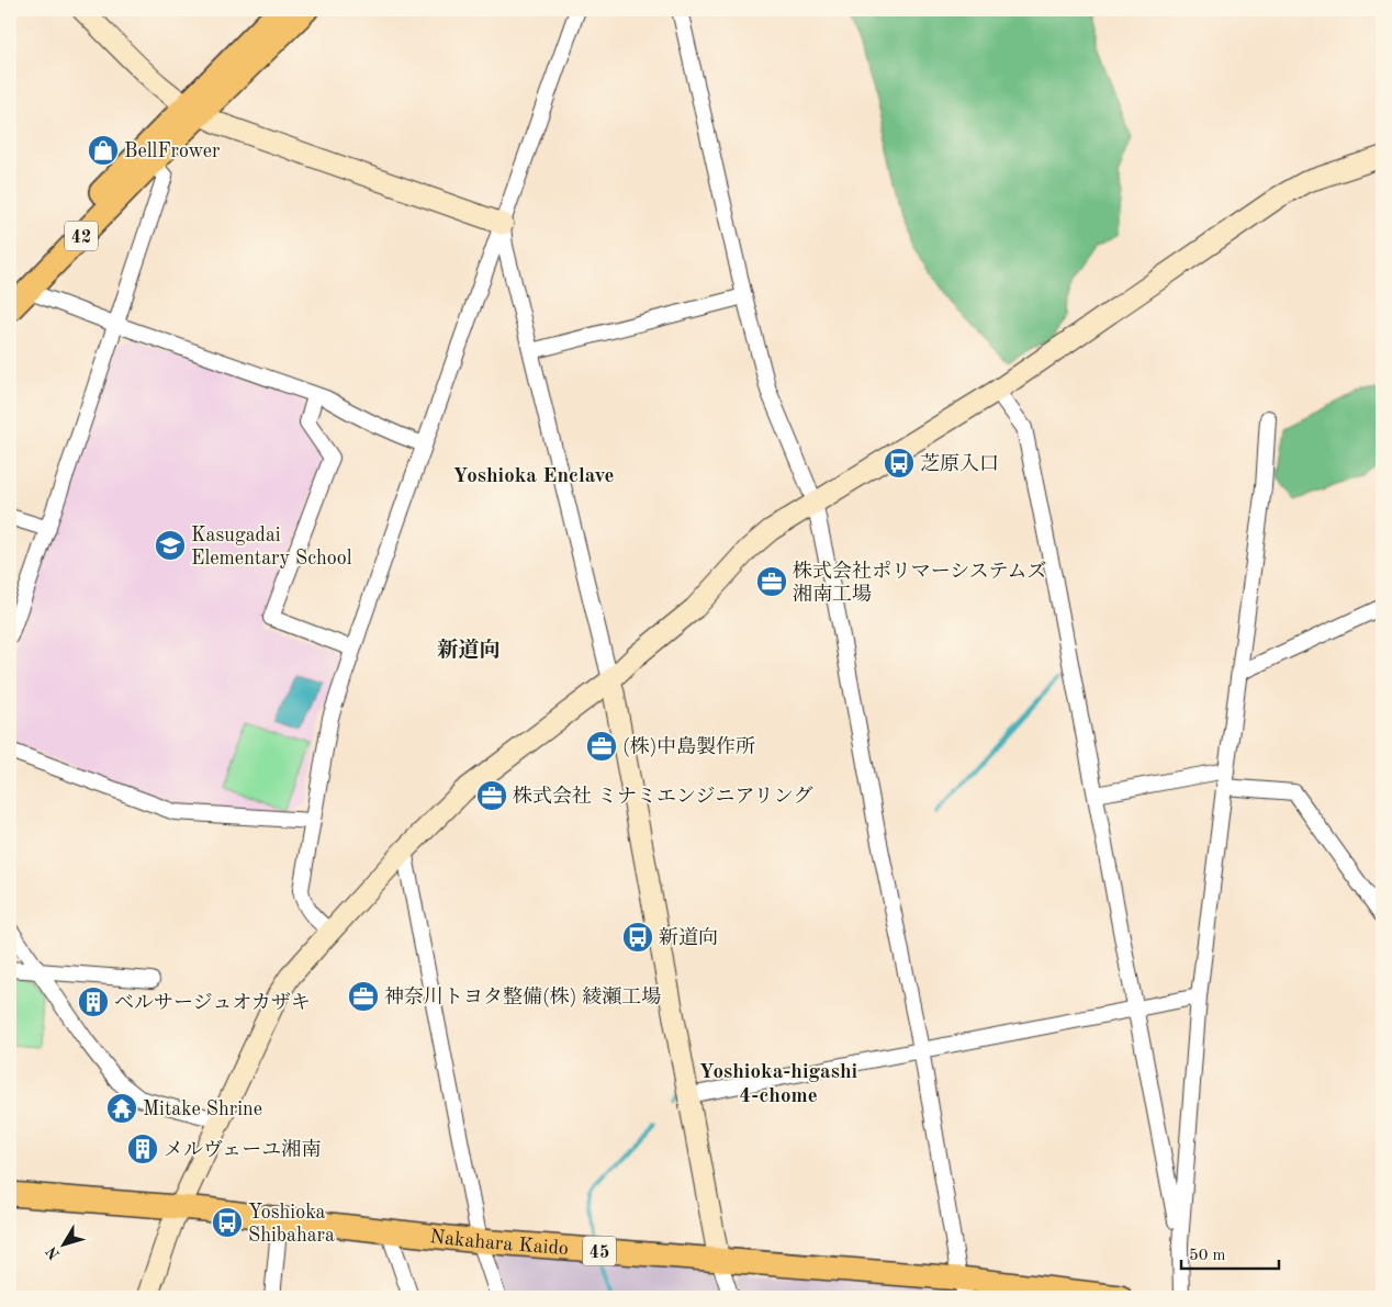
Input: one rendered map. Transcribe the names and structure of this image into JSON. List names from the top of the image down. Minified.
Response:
{"streets":{"main road":["42","Nakahara Kaido","45"]},"districts":["Yoshioka Enclave","新道向","Yoshioka-higashi 4-chome"],"places":{"shop":["BellFrower"],"bus stop":["芝原入口","新道向","Yoshioka Shibahara"],"school or university":["Kasugadai Elementary School"],"office":["株式会社ポリマーシステムズ 湘南工場","(株)中島製作所","株式会社 ミナミエンジニアリング","神奈川トヨタ整備(株) 綾瀬工場"],"building":["ベルサージュオカザキ","メルヴェーユ湘南"],"temple":["Mitake Shrine"]},"scale_bar":"50 m","north":"bottom left"}
